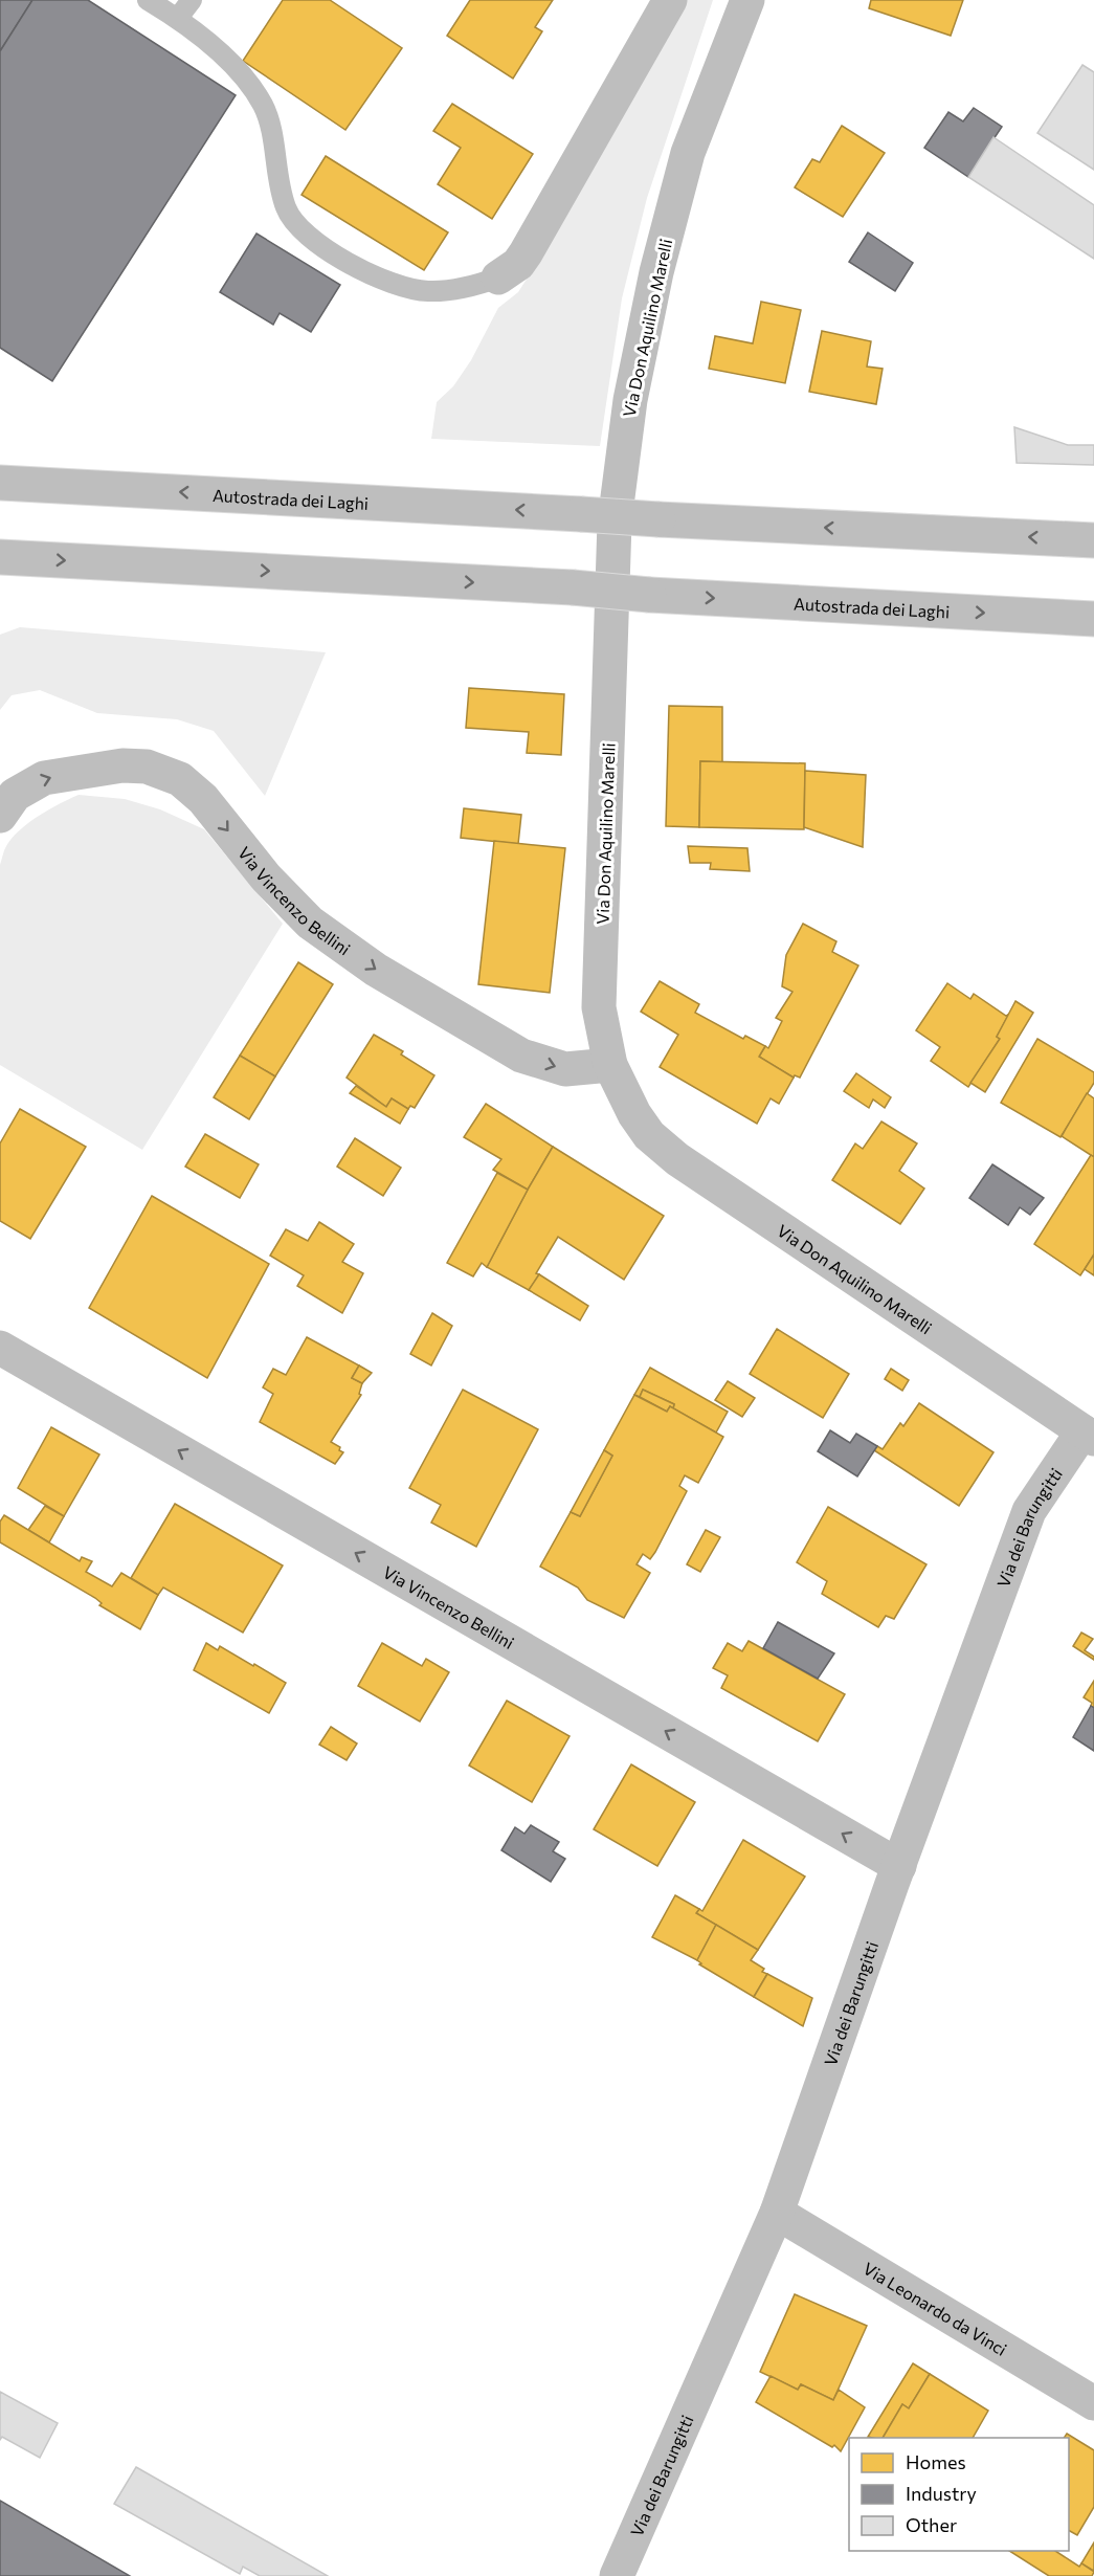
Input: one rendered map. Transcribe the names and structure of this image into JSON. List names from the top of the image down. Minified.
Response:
{"streets":{"main road":["Via Don Aquilino Marelli","Autostrada dei Laghi","Via Vincenzo Bellini","Via dei Barungitti","Via Leonardo da Vinci"]},"crossings":[["Via Don Aquilino Marelli","Via Vincenzo Bellini"],["Via Don Aquilino Marelli","Via dei Barungitti"],["Via Vincenzo Bellini","Via dei Barungitti"],["Via dei Barungitti","Via Leonardo da Vinci"]],"legend":["Homes","Industry","Other"]}
